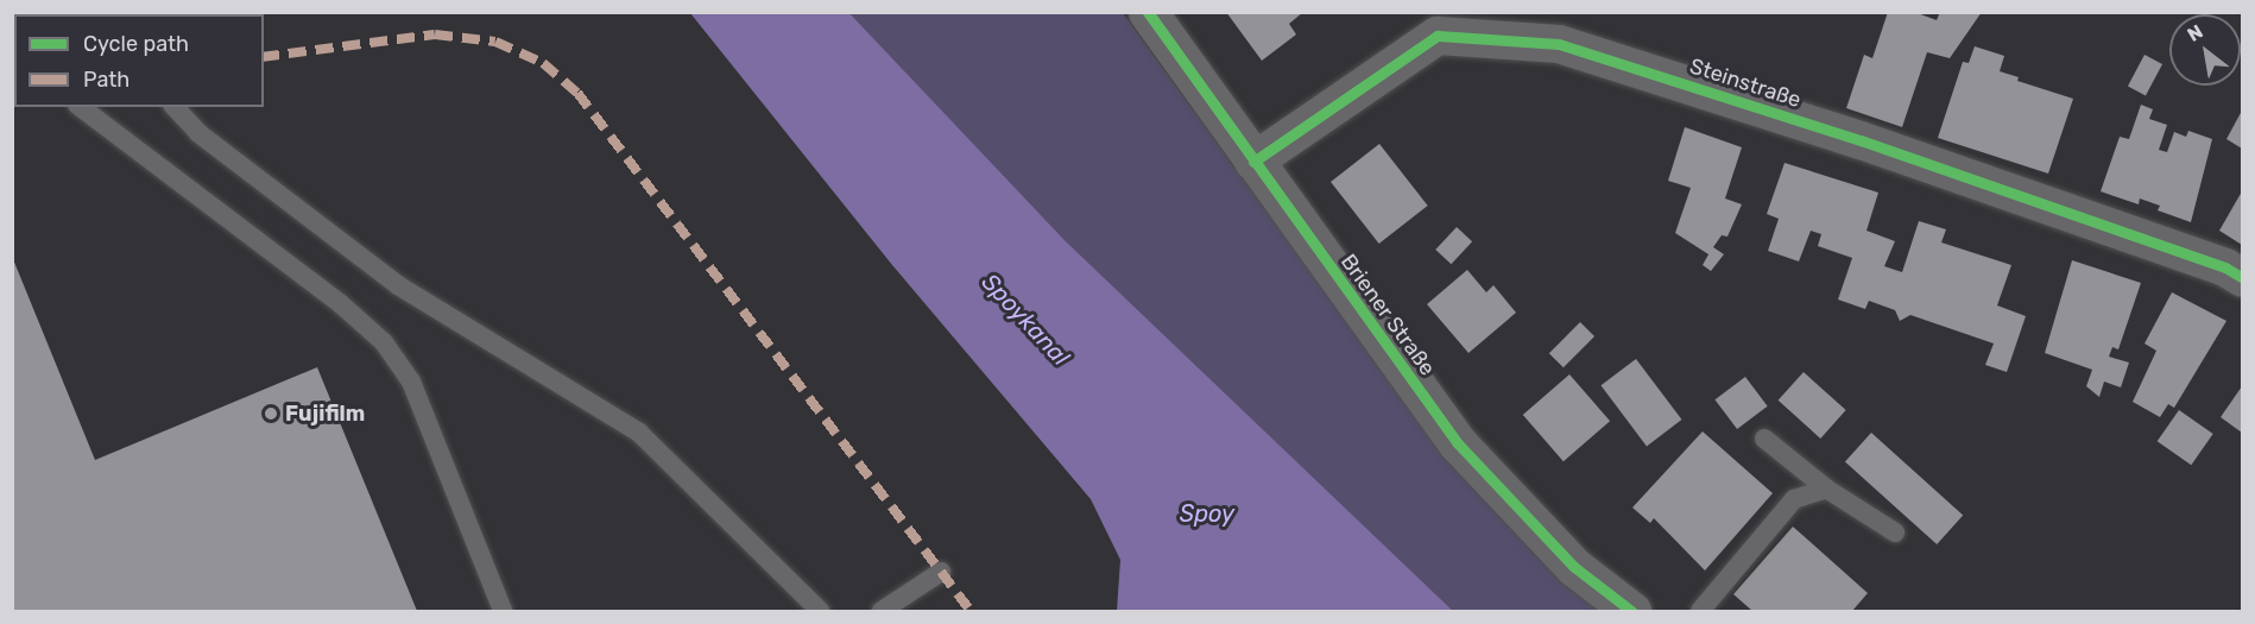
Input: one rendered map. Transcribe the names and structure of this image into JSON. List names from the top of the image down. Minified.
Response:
{"streets":{"street":["Steinstraße","Briener Straße"]},"crossings":[["Steinstraße","Briener Straße"]],"water":["Spoykanal","Spoy"],"places":["Fujifilm"],"legend":["Cycle path","Path"],"north":"top left"}
